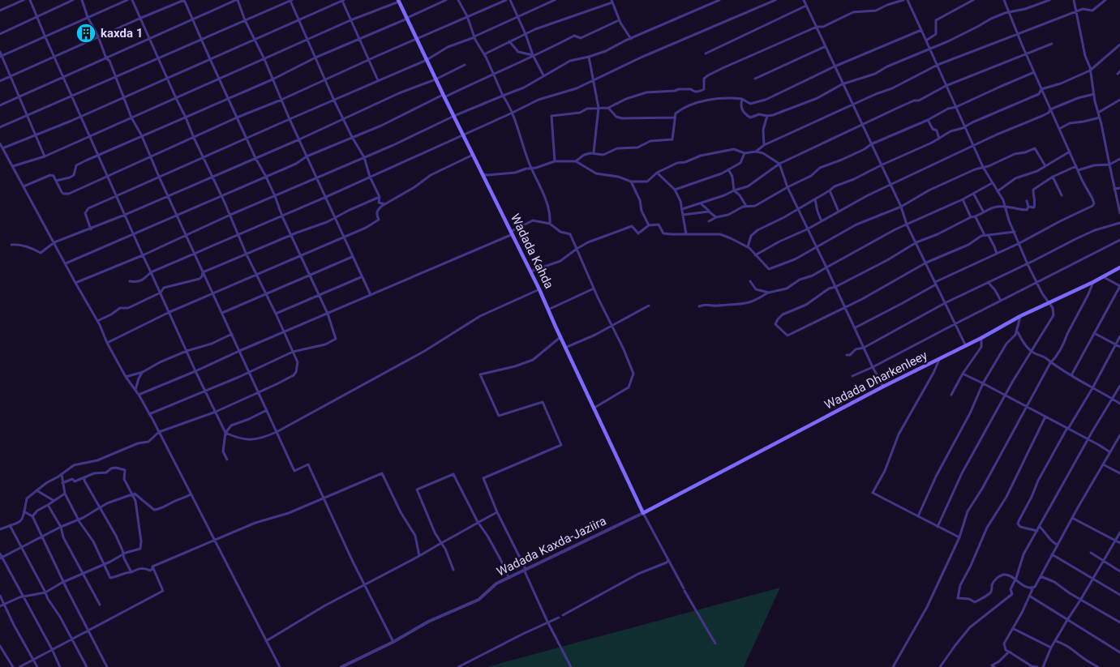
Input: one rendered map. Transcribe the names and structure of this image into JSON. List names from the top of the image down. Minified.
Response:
{"streets":{"main road":["Wadada Kahda","Wadada Dharkenleey"],"street":["Wadada Kaxda-Jaziira"]},"crossings":[["Wadada Kahda","Wadada Dharkenleey"],["Wadada Kahda","Wadada Kaxda-Jaziira"],["Wadada Dharkenleey","Wadada Kaxda-Jaziira"]],"places":{"building":["kaxda 1"]}}
